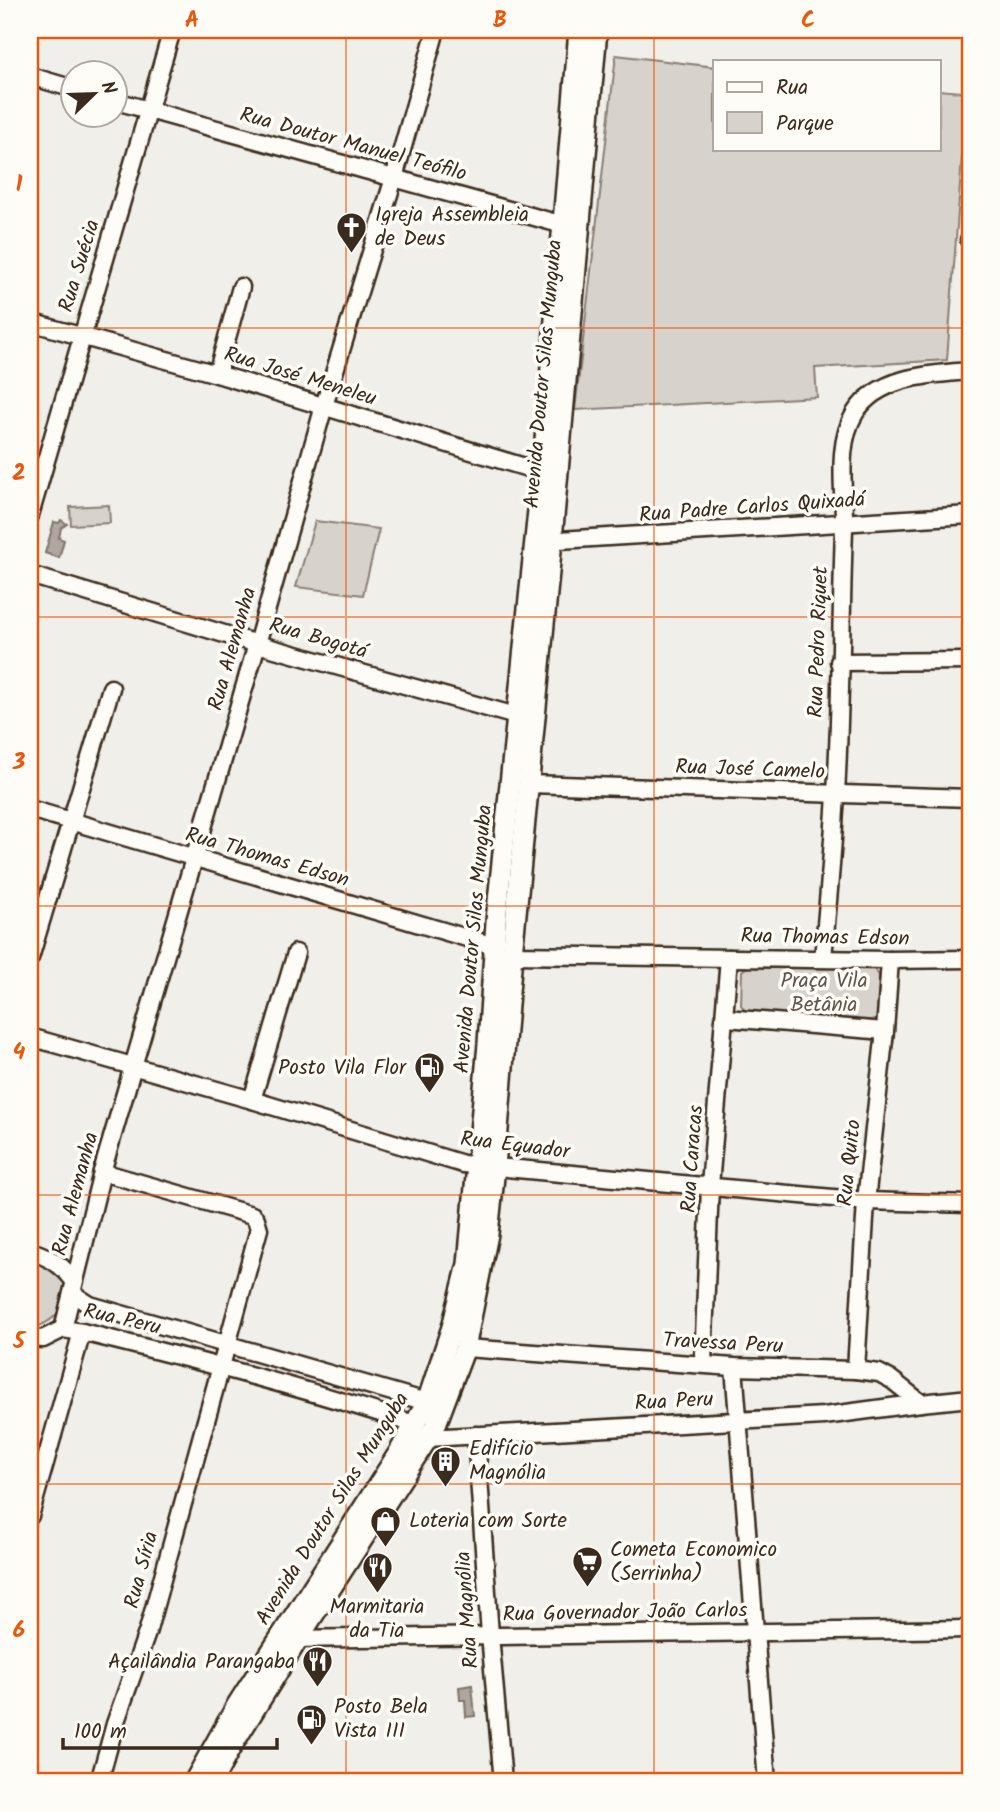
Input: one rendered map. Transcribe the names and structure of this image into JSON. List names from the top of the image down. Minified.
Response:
{"streets":{"main road":["Avenida Doutor Silas Munguba"],"street":["Rua Doutor Manuel Teófilo","Rua Suécia","Rua José Meneleu","Rua Padre Carlos Quixadá","Rua Bogotá","Rua Pedro Riquet","Rua Alemanha","Rua José Camelo","Rua Thomas Edson","Rua Equador","Rua Caracas","Rua Quito","Rua Peru","Travessa Peru","Rua Síria","Rua Magnólia","Rua Governador João Carlos"]},"crossings":[["Rua Doutor Manuel Teófilo","Rua Suécia"],["Rua Doutor Manuel Teófilo","Avenida Doutor Silas Munguba"],["Rua Doutor Manuel Teófilo","Rua Alemanha"],["Rua Suécia","Rua José Meneleu"],["Avenida Doutor Silas Munguba","Rua José Meneleu"],["Avenida Doutor Silas Munguba","Rua Padre Carlos Quixadá"],["Avenida Doutor Silas Munguba","Rua Bogotá"],["Avenida Doutor Silas Munguba","Rua José Camelo"],["Avenida Doutor Silas Munguba","Rua Thomas Edson"],["Avenida Doutor Silas Munguba","Rua Equador"],["Avenida Doutor Silas Munguba","Rua Peru"],["Avenida Doutor Silas Munguba","Travessa Peru"],["Avenida Doutor Silas Munguba","Rua Governador João Carlos"],["Rua José Meneleu","Rua Alemanha"],["Rua Padre Carlos Quixadá","Rua Pedro Riquet"],["Rua Bogotá","Rua Alemanha"],["Rua Pedro Riquet","Rua José Camelo"],["Rua Pedro Riquet","Rua Thomas Edson"],["Rua Alemanha","Rua Thomas Edson"],["Rua Alemanha","Rua Equador"],["Rua Alemanha","Rua Peru"],["Rua Thomas Edson","Rua Caracas"],["Rua Thomas Edson","Rua Quito"],["Rua Equador","Rua Caracas"],["Rua Equador","Rua Quito"],["Rua Caracas","Travessa Peru"],["Rua Quito","Travessa Peru"],["Rua Peru","Travessa Peru"],["Rua Peru","Rua Síria"],["Rua Peru","Rua Magnólia"],["Rua Magnólia","Rua Governador João Carlos"]],"parks":["Praça Vila Betânia"],"places":{"church":["Igreja Assembleia de Deus"],"fuel station":["Posto Vila Flor","Posto Bela Vista III"],"building":["Edifício Magnólia"],"shop":["Loteria com Sorte"],"supermarket":["Cometa Economico (Serrinha)"],"restaurant":["Marmitaria da Tia","Açailândia Parangaba"]},"legend":["Rua","Parque"],"scale_bar":"100 m","north":"top right","grid":{"columns":["A","B","C"],"rows":["1","2","3","4","5","6"]}}
